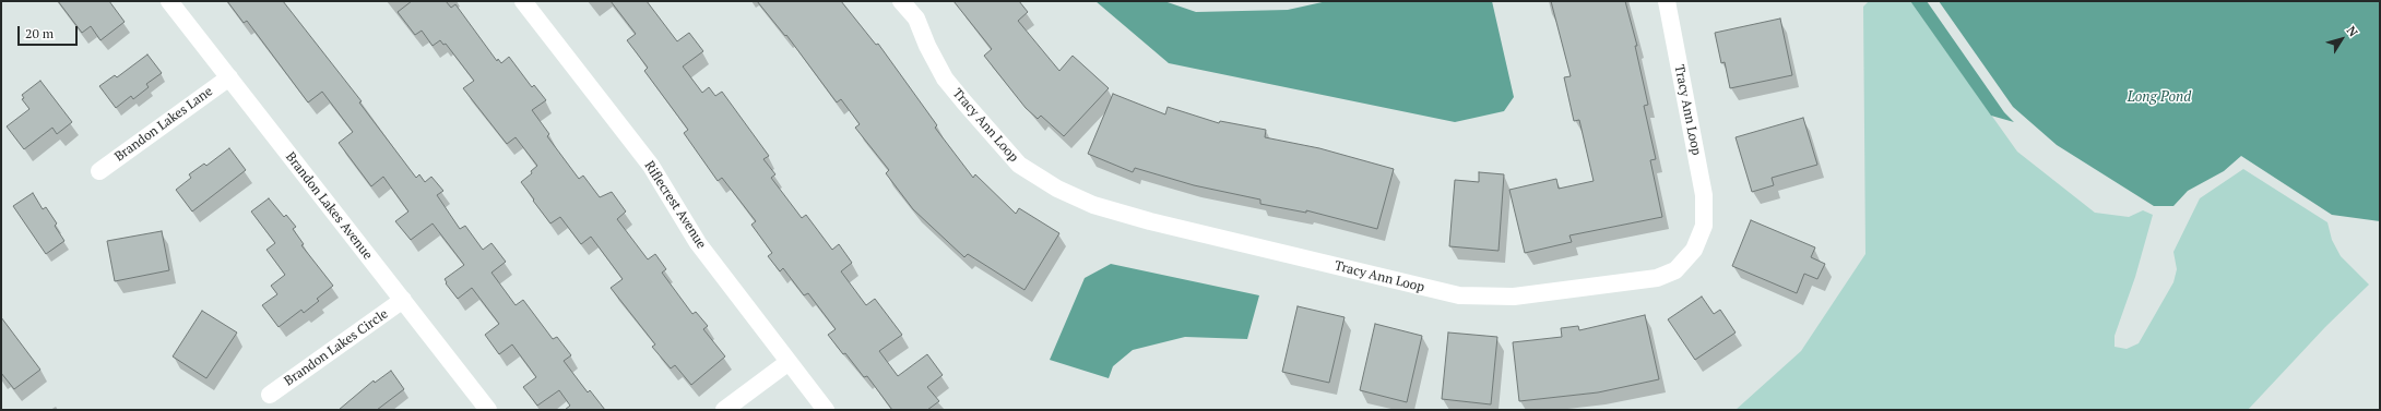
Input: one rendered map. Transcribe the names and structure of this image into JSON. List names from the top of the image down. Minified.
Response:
{"streets":{"street":["Tracy Ann Loop","Brandon Lakes Lane","Riflecrest Avenue","Brandon Lakes Avenue","Brandon Lakes Circle"]},"crossings":[["Brandon Lakes Lane","Brandon Lakes Avenue"],["Brandon Lakes Avenue","Brandon Lakes Circle"]],"water":["Long Pond"],"scale_bar":"20 m","north":"top right"}
